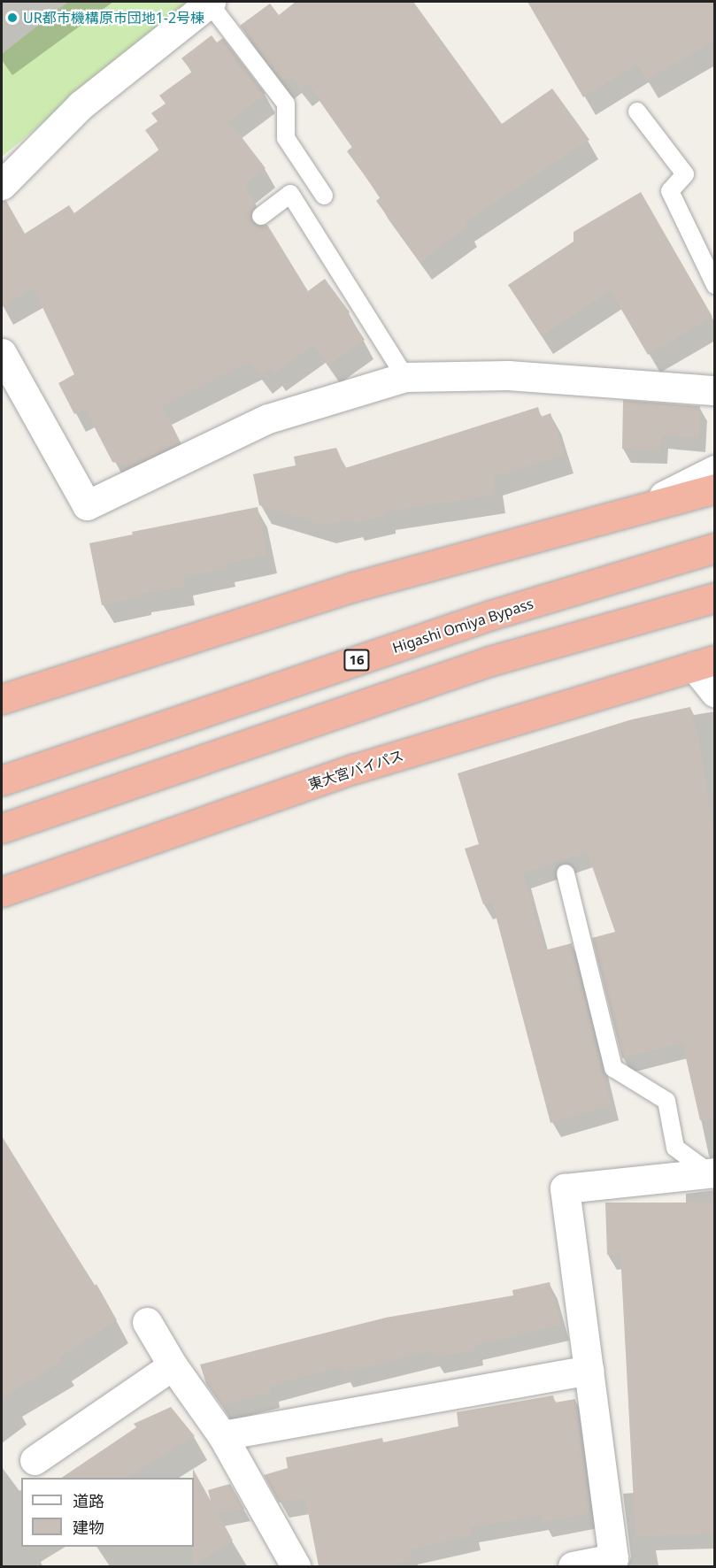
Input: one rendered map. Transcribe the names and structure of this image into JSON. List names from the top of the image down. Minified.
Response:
{"streets":{"highway":["Higashi Omiya Bypass","16","東大宮バイパス"]},"places":["UR都市機構原市団地1-2号棟"],"legend":["道路","建物"]}
